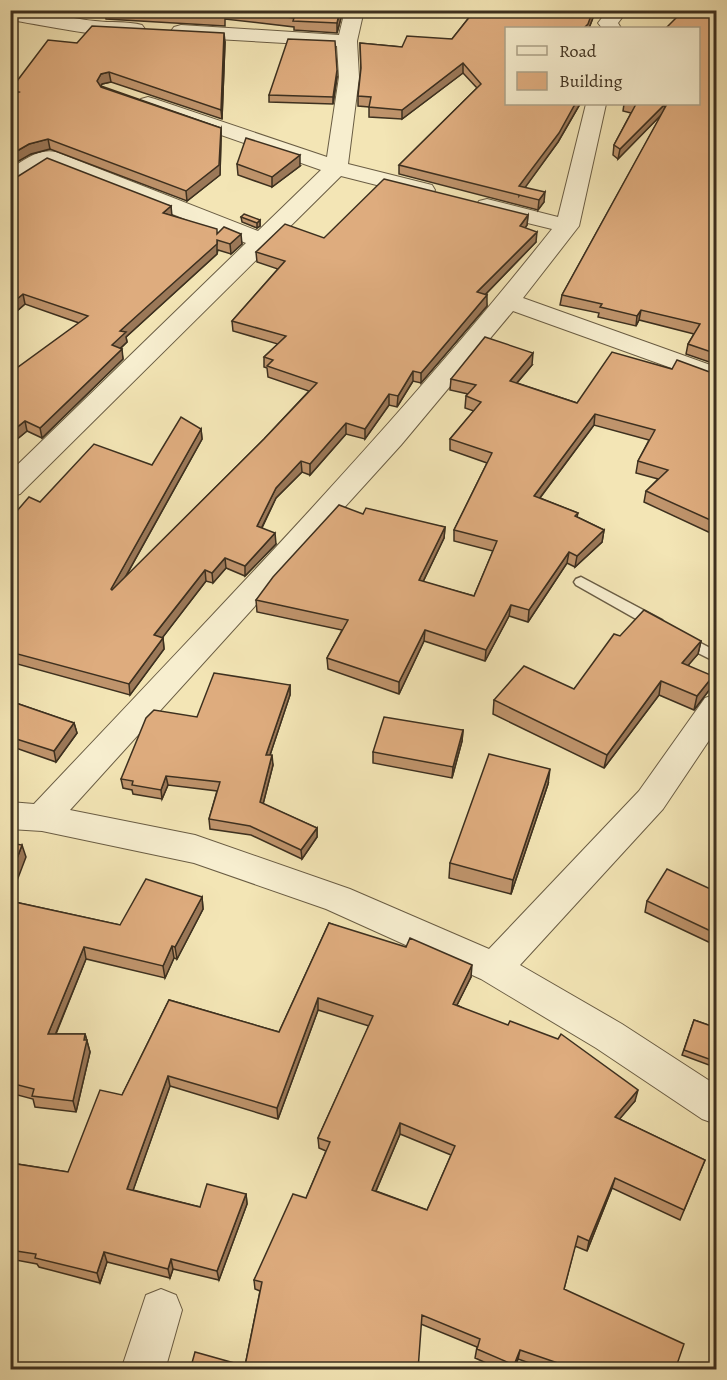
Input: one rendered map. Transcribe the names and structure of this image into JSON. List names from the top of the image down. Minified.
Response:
{"legend":["Road","Building"]}
